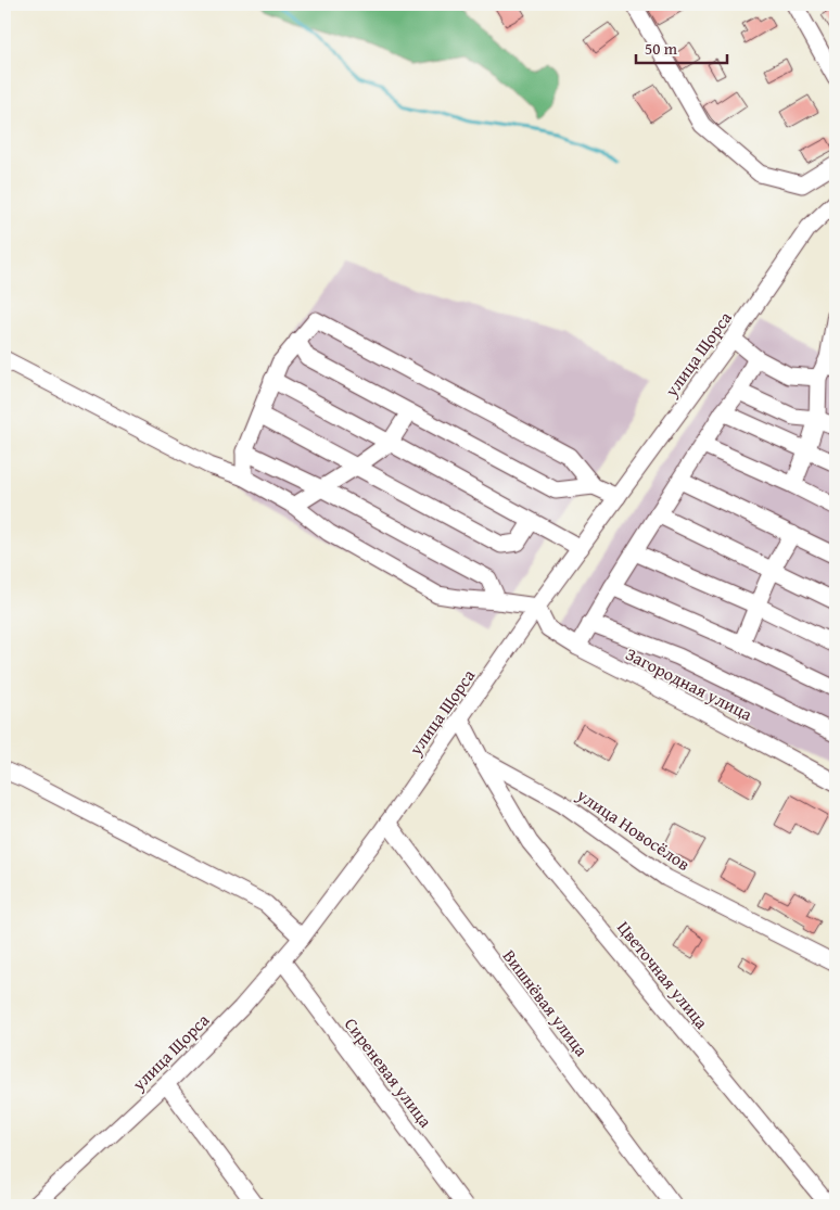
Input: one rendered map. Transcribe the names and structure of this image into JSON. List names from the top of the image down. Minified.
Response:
{"streets":{"street":["улица Щорса","Загородная улица","улица Новосёлов","Цветочная улица","Вишнёвая улица","Сиреневая улица"]},"crossings":[["улица Щорса","Загородная улица"],["улица Щорса","Вишнёвая улица"],["улица Щорса","Сиреневая улица"],["улица Новосёлов","Цветочная улица"]],"scale_bar":"50 m"}
